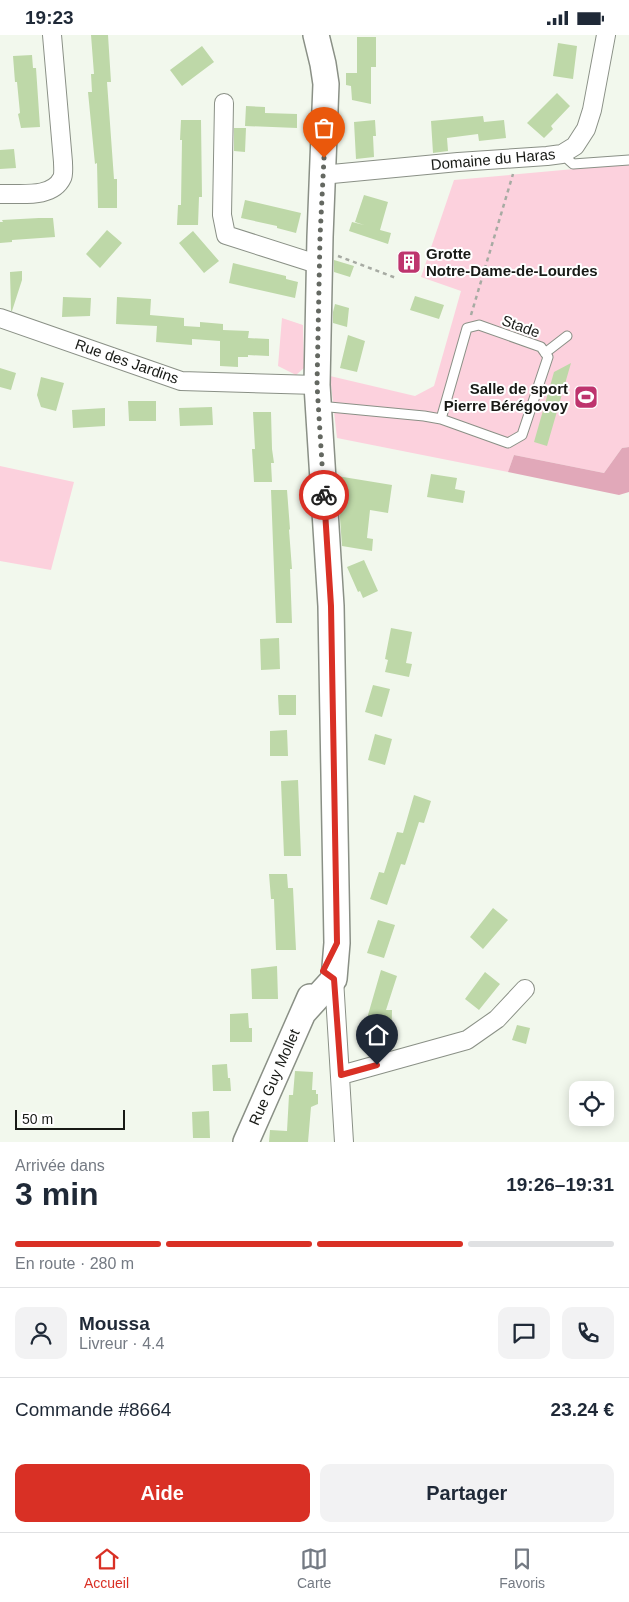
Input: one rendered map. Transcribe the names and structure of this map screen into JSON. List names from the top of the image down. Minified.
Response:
{"streets":{"street":["Domaine du Haras","Rue des Jardins","Rue Guy Mollet"],"lane":["Stade"]},"crossings":[["Domaine du Haras","Rue Guy Mollet"],["Stade","Rue des Jardins"],["Stade","Rue Guy Mollet"],["Rue des Jardins","Rue Guy Mollet"]],"places":{"building":["Grotte Notre-Dame-de-Lourdes"],"sports":["Salle de sport Pierre Bérégovoy"]},"scale_bar":"50 m","page":{"status":"19:23","scale":"50 m","heading":["3 min","Arrivée dans","19:26–19:31"],"panel":["Moussa","Livreur · 4.4","Commande #8664","23.24 €"],"bar":"En route · 280 m","buttons":["Aide","Partager"],"tabs":["Accueil","Carte","Favoris"]}}
